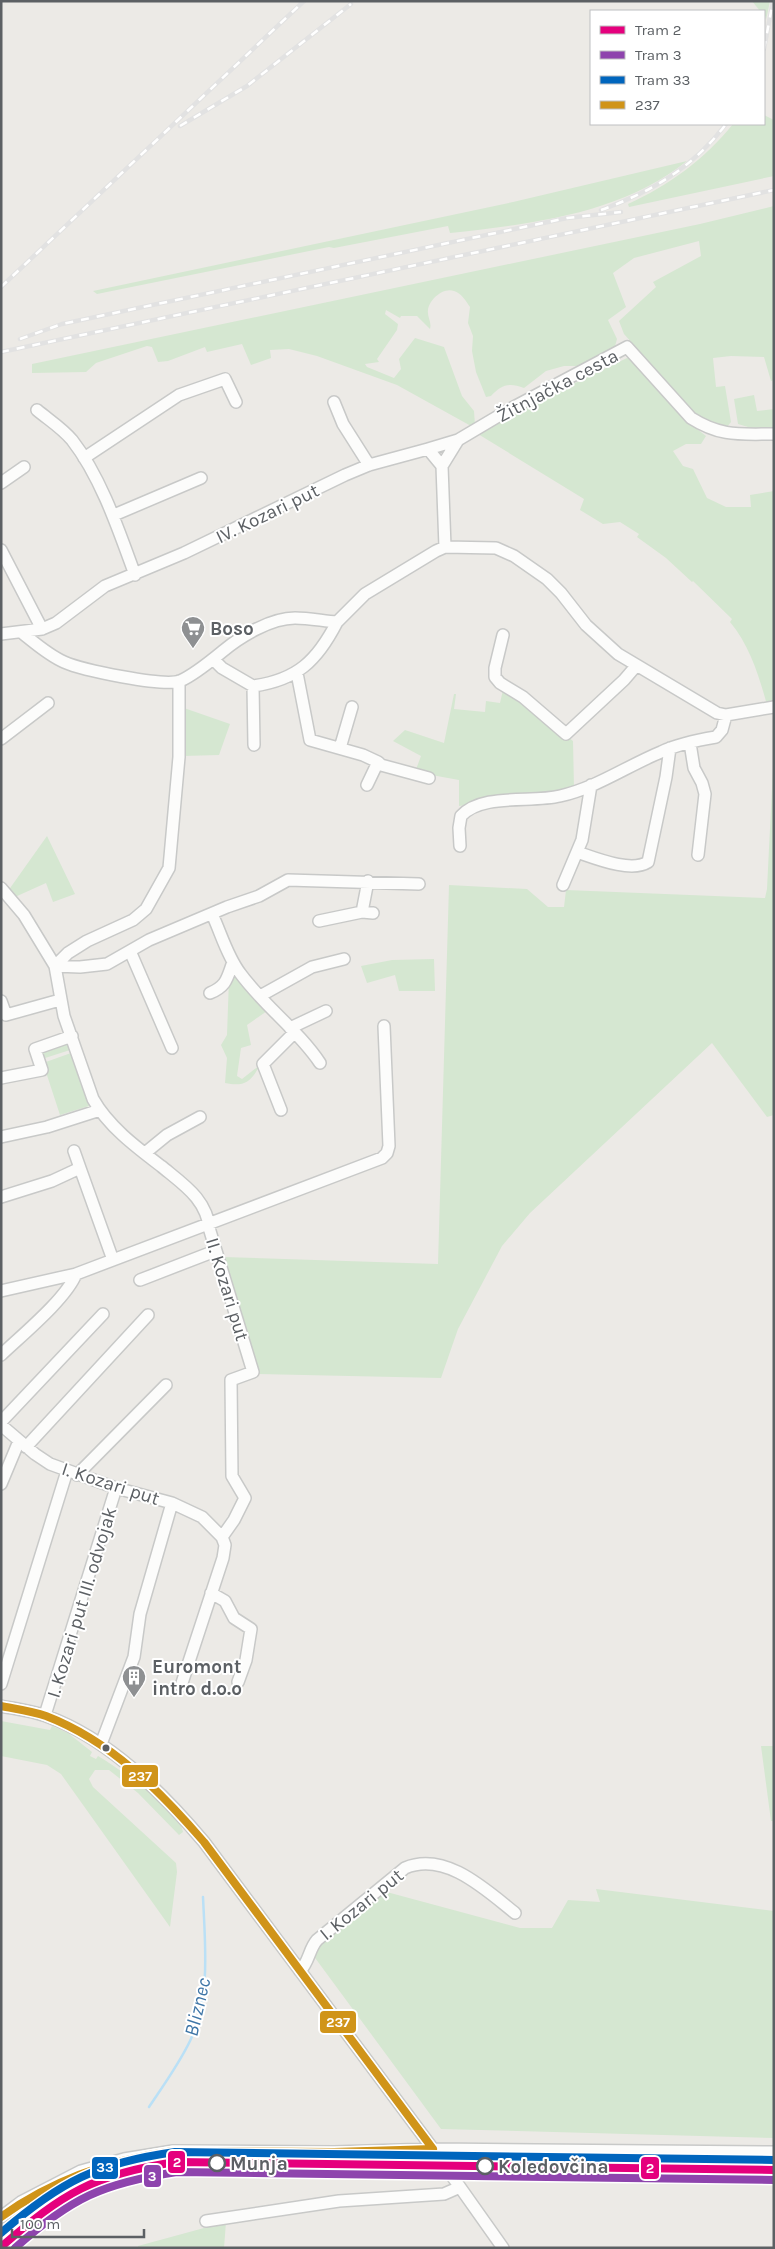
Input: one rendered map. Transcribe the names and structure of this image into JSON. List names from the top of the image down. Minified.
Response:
{"streets":{"street":["Žitnjačka cesta","IV. Kozari put","II. Kozari put","I. Kozari put","I. Kozari put III. odvojak"]},"crossings":[["Žitnjačka cesta","IV. Kozari put"],["II. Kozari put","I. Kozari put"],["I. Kozari put","I. Kozari put III. odvojak"]],"water":["Bliznec"],"places":{"supermarket":["Boso"],"building":["Euromont intro d.o.o"],"other":["Munja","Koledovčina"]},"lines":["transit line 237","tram line 33","tram line 2","tram line 3"],"legend":["Tram 2","Tram 3","Tram 33","237"],"scale_bar":"100 m"}
